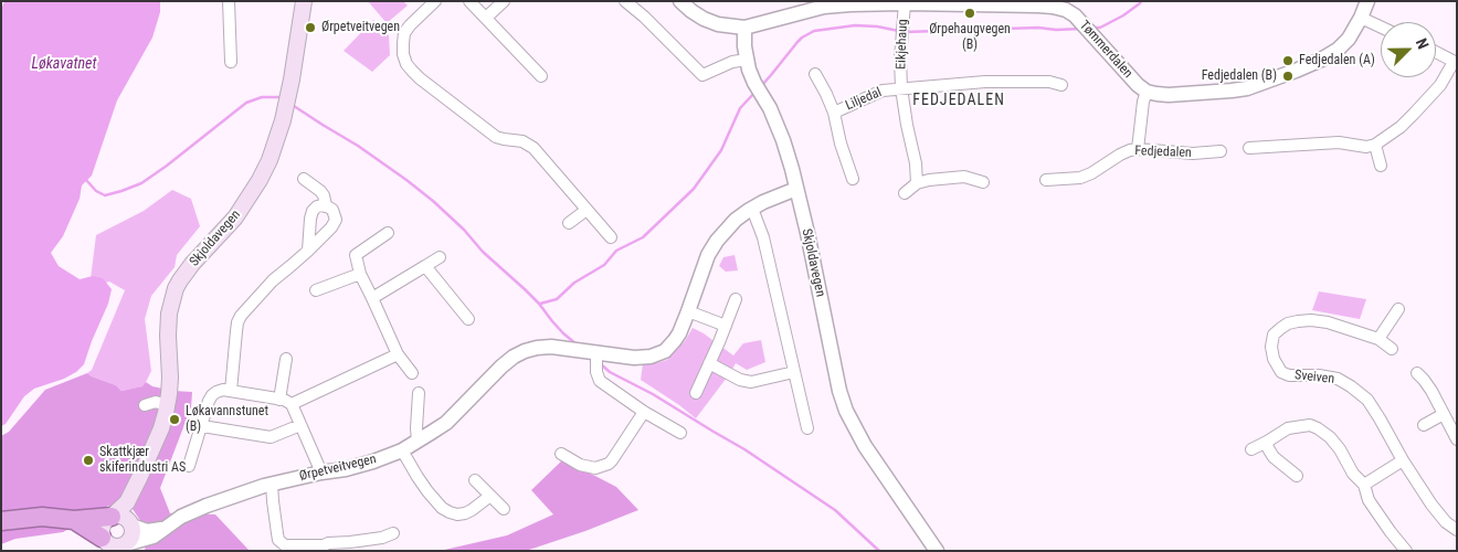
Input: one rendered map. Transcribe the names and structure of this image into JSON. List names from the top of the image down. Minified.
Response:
{"streets":{"main road":["Skjoldavegen"],"street":["Eikjehaug","Tømmerdalen","Liljedal","Fedjedalen","Sveiven","Ørpetveitvegen"]},"crossings":[["Eikjehaug","Tømmerdalen"],["Eikjehaug","Liljedal"],["Tømmerdalen","Skjoldavegen"],["Skjoldavegen","Ørpetveitvegen"]],"districts":["FEDJEDALEN"],"water":["Løkavatnet"],"places":["Ørpehaugvegen (B)","Ørpetveitvegen","Fedjedalen (A)","Fedjedalen (B)","Løkavannstunet (B)","Skattkjær skiferindustri AS"],"north":"top right"}
